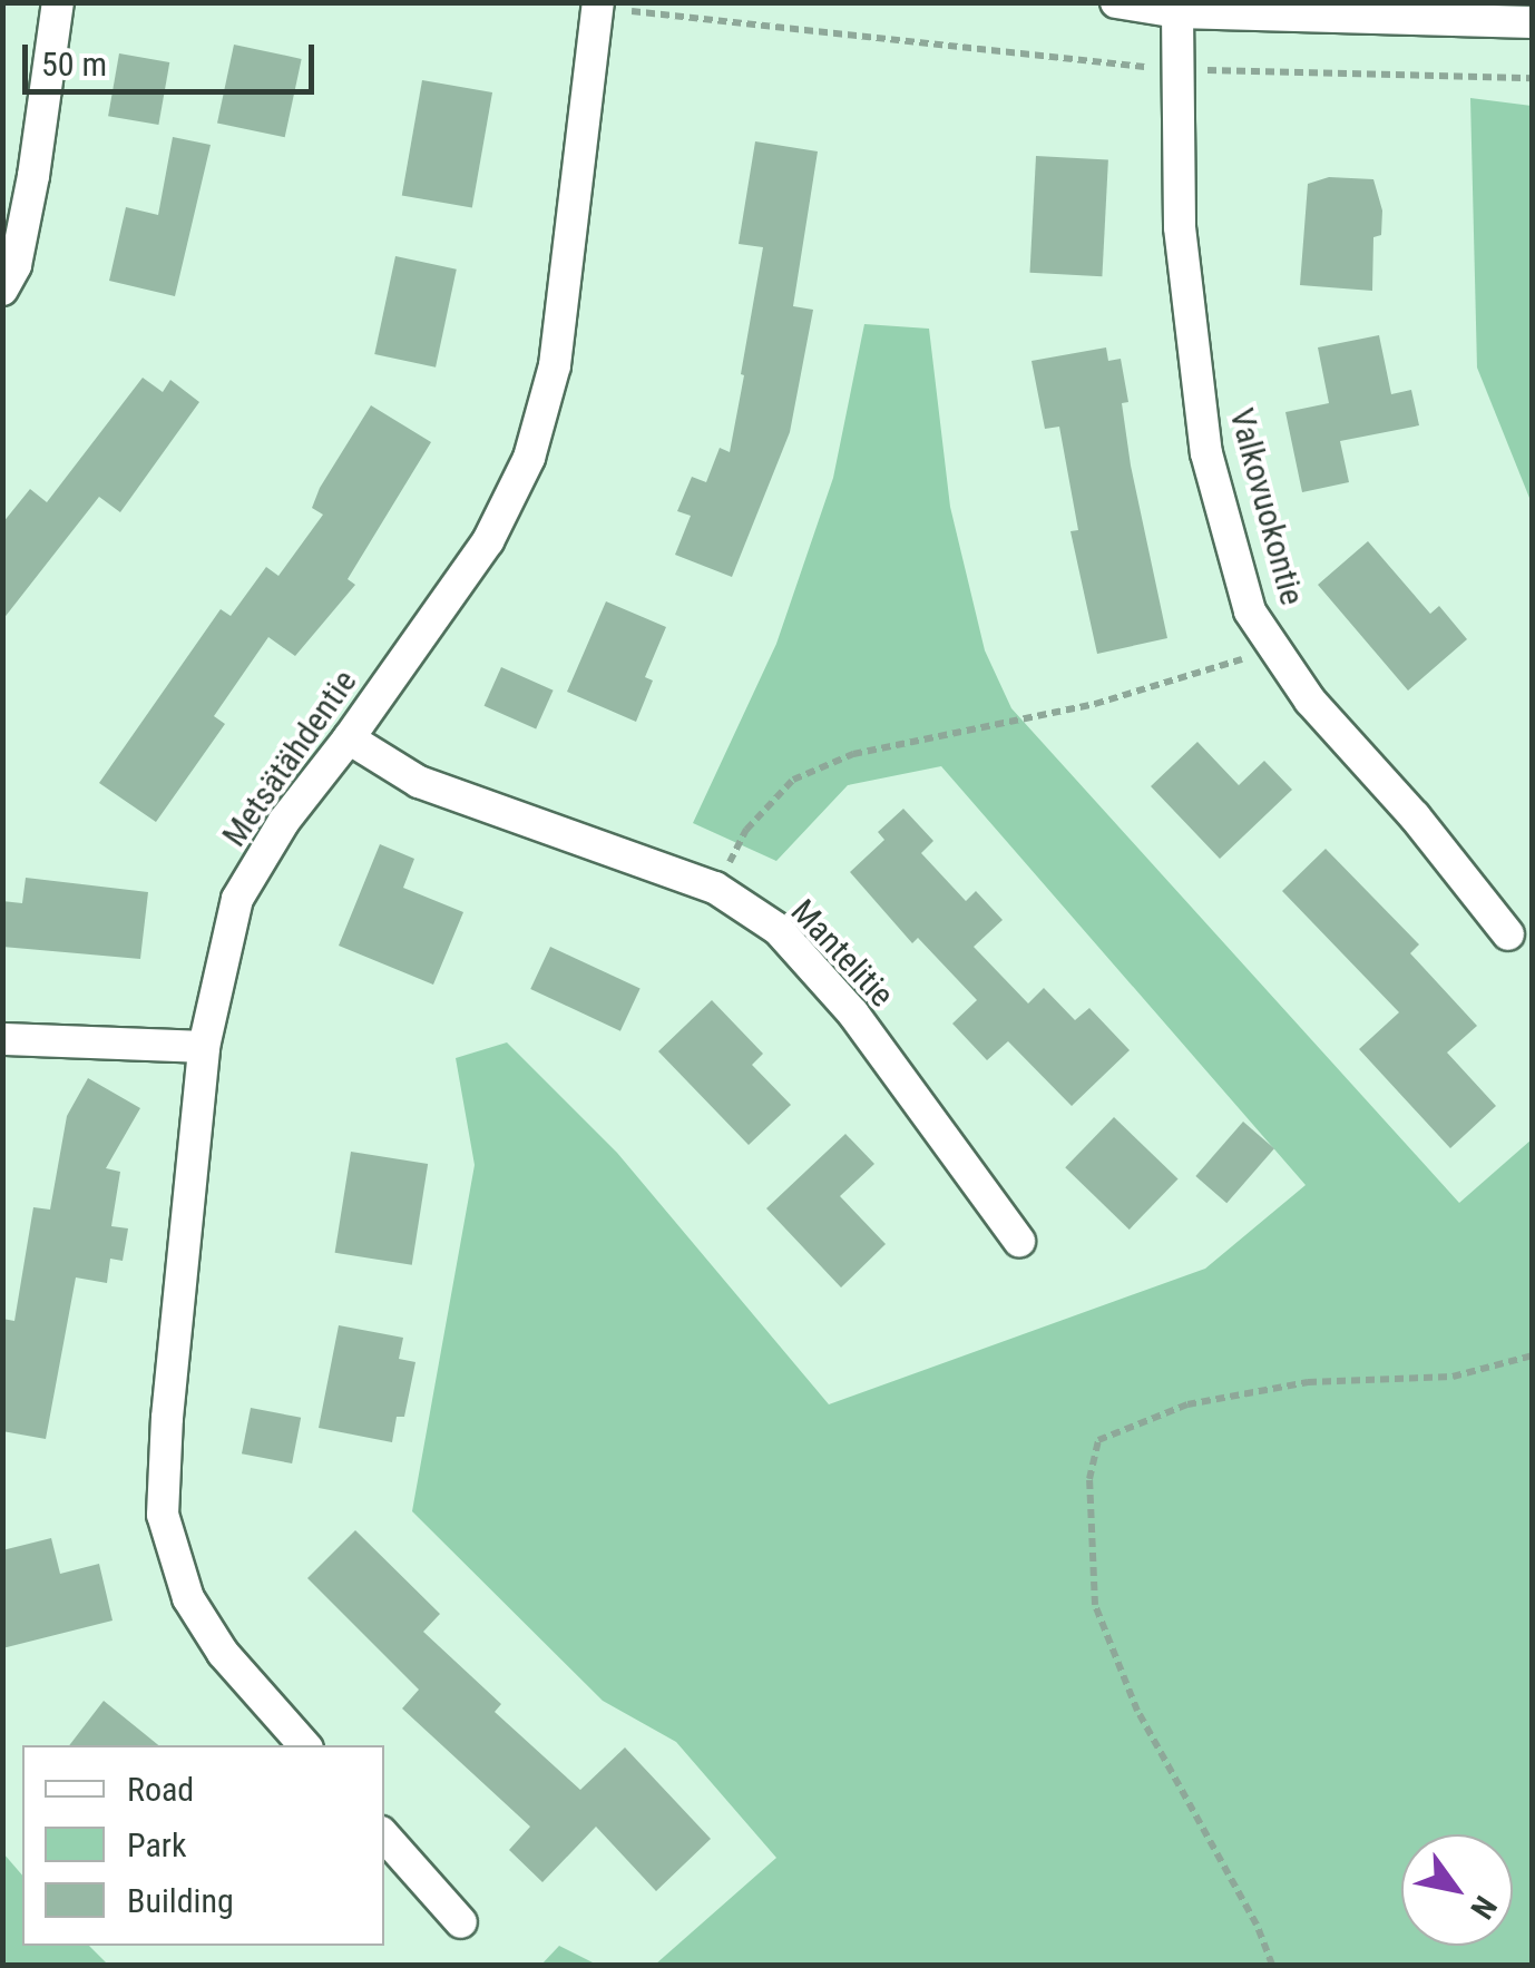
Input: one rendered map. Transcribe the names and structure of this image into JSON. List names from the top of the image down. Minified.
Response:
{"streets":{"street":["Valkovuokontie","Metsätähdentie","Mantelitie"]},"crossings":[["Metsätähdentie","Mantelitie"]],"legend":["Road","Park","Building"],"scale_bar":"50 m","north":"bottom right"}
